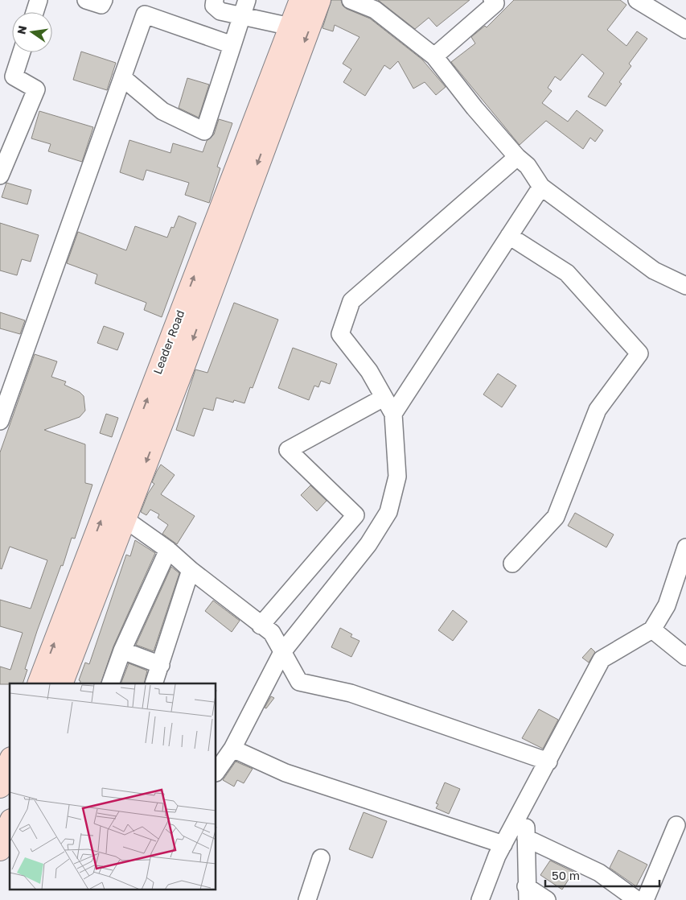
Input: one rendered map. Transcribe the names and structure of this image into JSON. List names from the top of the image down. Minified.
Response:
{"streets":{"main road":["Leader Road"]},"scale_bar":"50 m","north":"left"}
